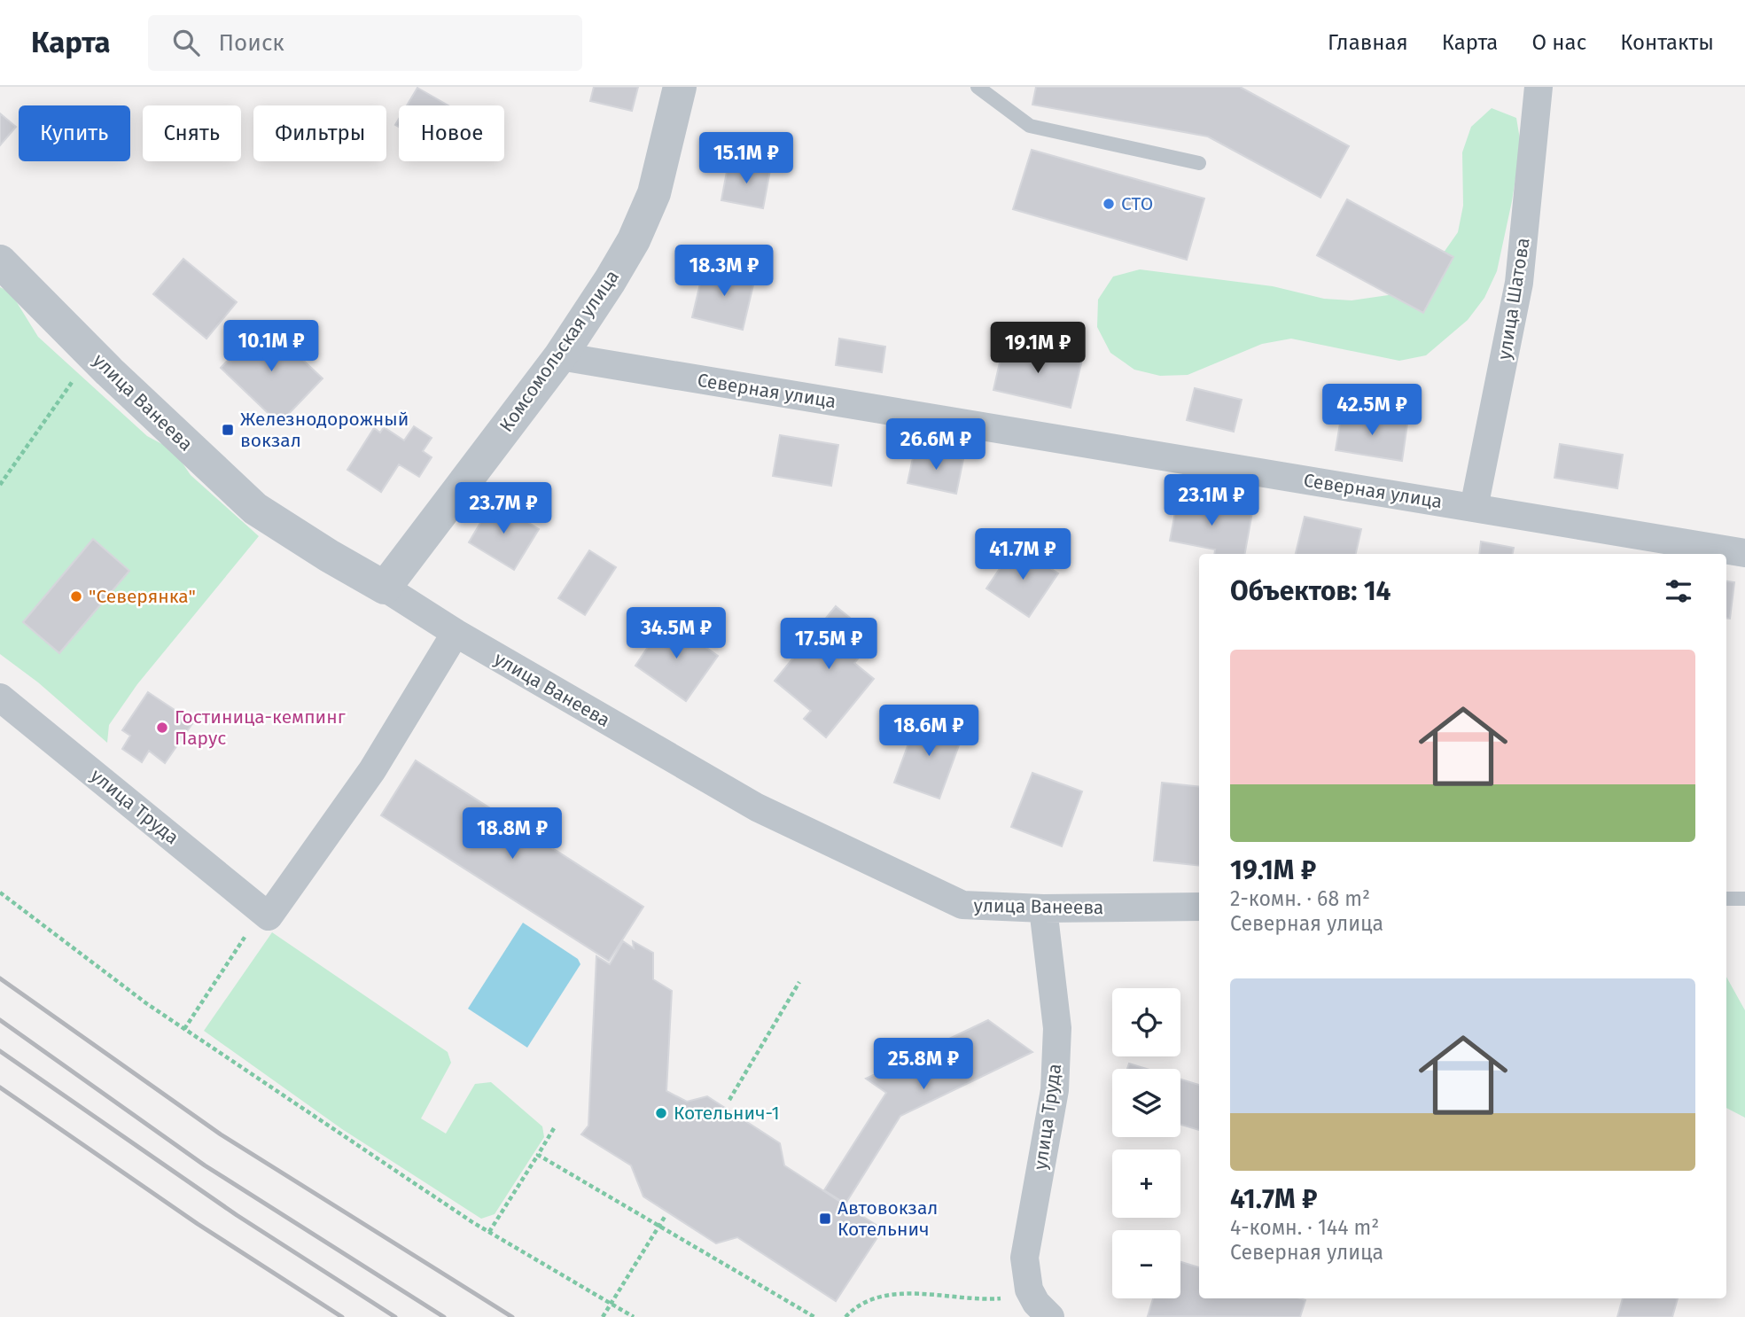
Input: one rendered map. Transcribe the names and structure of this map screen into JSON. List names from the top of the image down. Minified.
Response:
{"streets":{"street":["улица Шатова","Комсомольская улица","Северная улица","улица Ванеева","улица Труда"]},"crossings":[["улица Шатова","Северная улица"],["Комсомольская улица","Северная улица"],["Комсомольская улица","улица Ванеева"],["улица Ванеева","улица Труда"]],"places":{"other":["СТО","\"Северянка\"","Гостиница-кемпинг Парус","Котельнич-1"],"transit":["Железнодорожный вокзал","Автовокзал Котельнич"]},"page":{"header":"Карта","search":"Поиск","nav":["Главная","Карта","О нас","Контакты"],"chip":["Купить","Снять","Фильтры","Новое"],"price":["15.1M ₽","18.3M ₽","10.1M ₽","19.1M ₽","42.5M ₽","26.6M ₽","23.1M ₽","23.7M ₽","41.7M ₽","34.5M ₽","17.5M ₽","18.6M ₽","18.8M ₽","25.8M ₽"],"heading":"Объектов: 14","list":[{"name":"19.1M ₽","note":"2-комн. · 68 m² · Северная улица"},{"name":"41.7M ₽","note":"4-комн. · 144 m² · Северная улица"}],"map_buttons":["+","−"]}}
